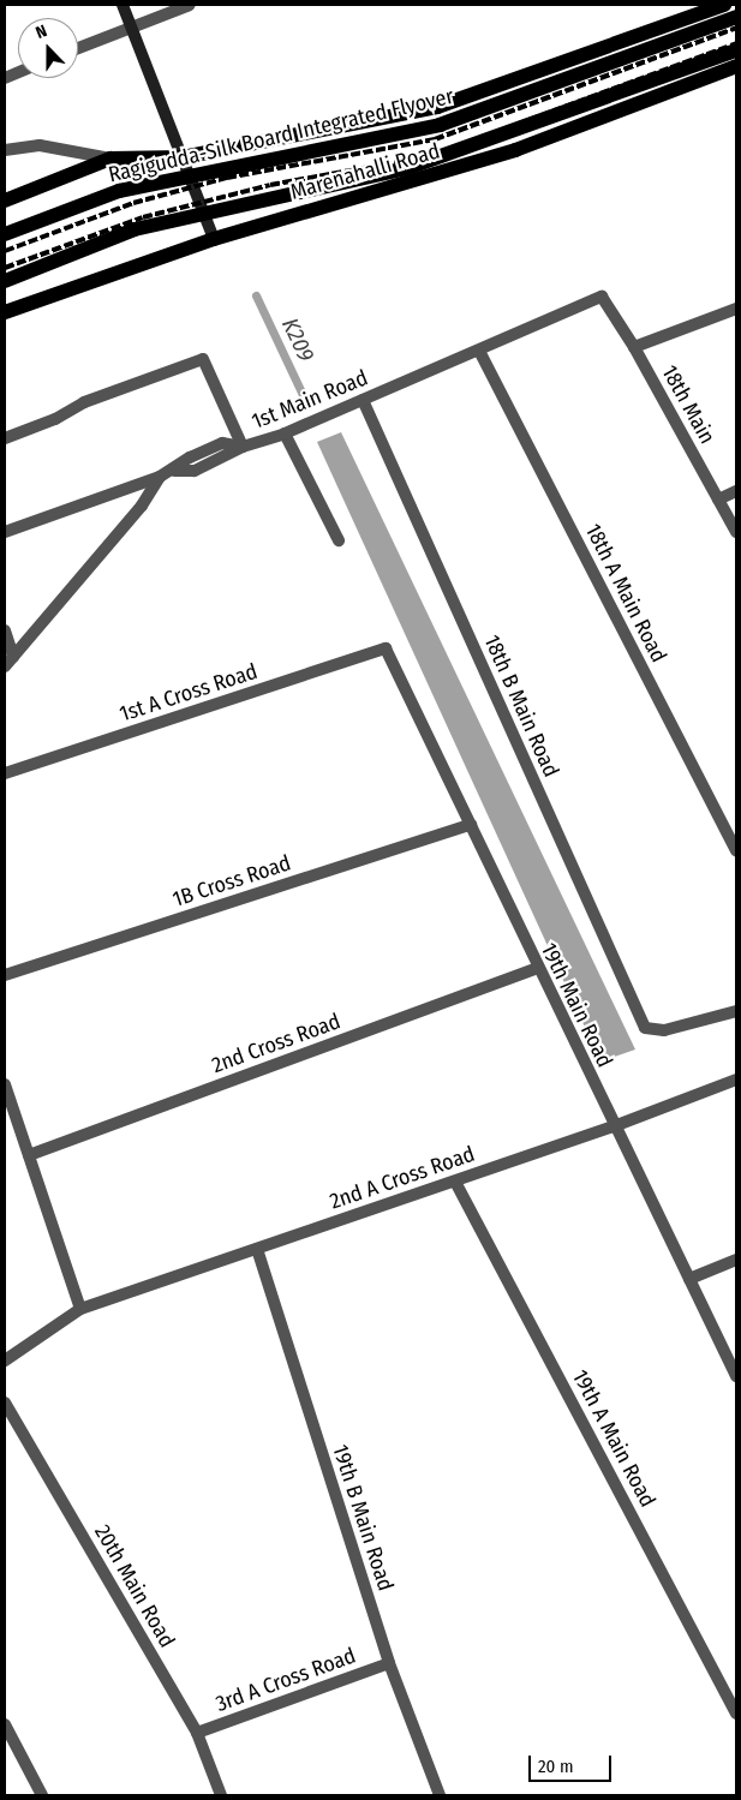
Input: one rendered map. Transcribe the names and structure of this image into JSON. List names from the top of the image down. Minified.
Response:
{"streets":{"main road":["Ragigudda-Silk Board Integrated Flyover","Marenahalli Road"],"street":["1st Main Road","18th Main","18th A Main Road","1st A Cross Road","18th B Main Road","1B Cross Road","19th Main Road","2nd Cross Road","2nd A Cross Road","19th A Main Road","19th B Main Road","20th Main Road","3rd A Cross Road"]},"crossings":[["1st Main Road","18th Main"],["1st Main Road","18th A Main Road"],["1st Main Road","18th B Main Road"],["1st A Cross Road","19th Main Road"],["1B Cross Road","19th Main Road"],["19th Main Road","2nd Cross Road"],["19th Main Road","2nd A Cross Road"],["2nd A Cross Road","19th A Main Road"],["2nd A Cross Road","19th B Main Road"],["19th B Main Road","3rd A Cross Road"],["20th Main Road","3rd A Cross Road"]],"water":["K209"],"scale_bar":"20 m","north":"top"}
